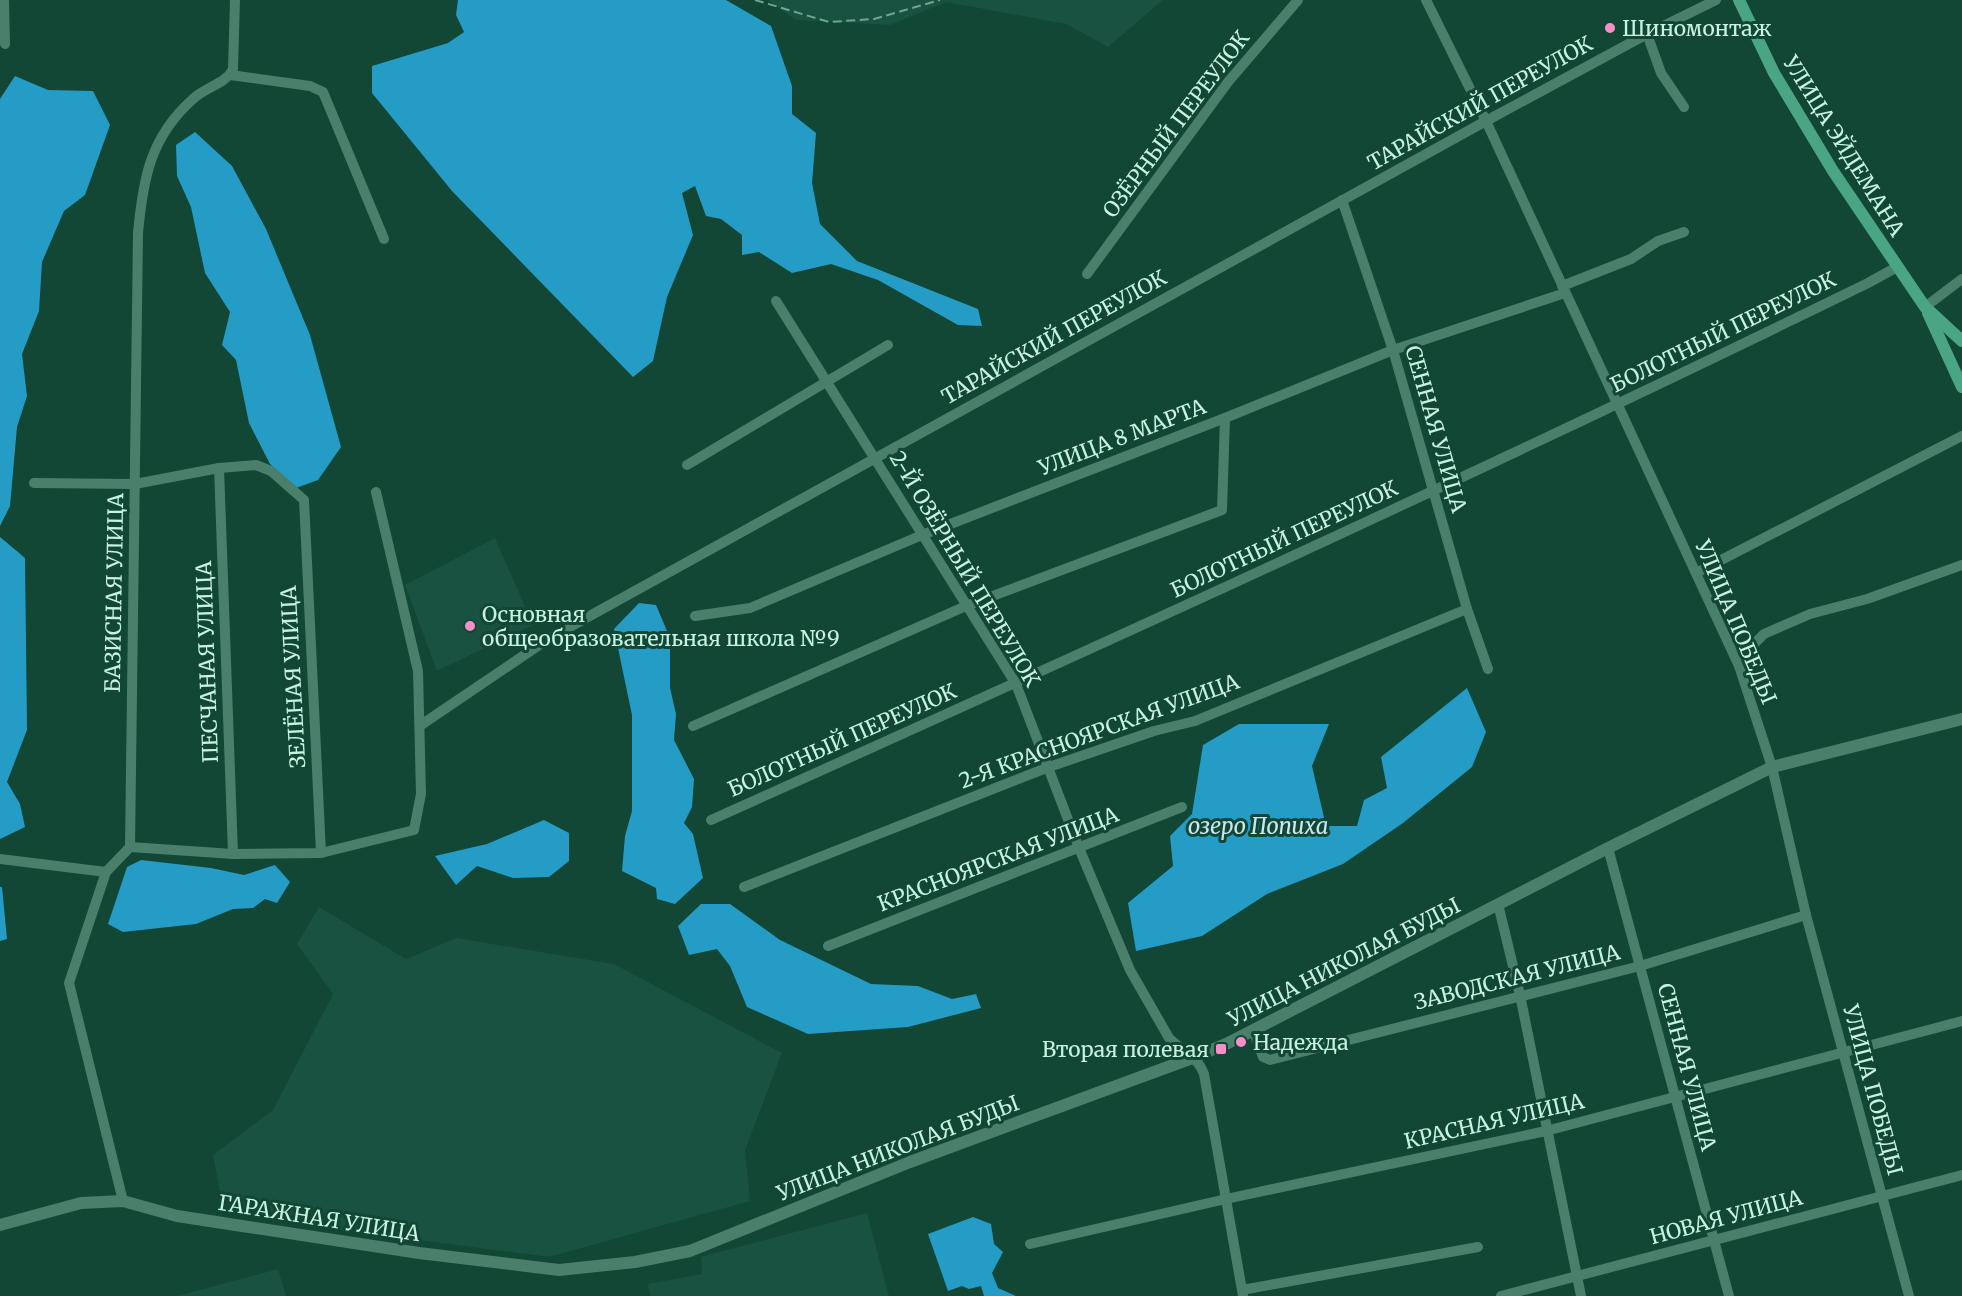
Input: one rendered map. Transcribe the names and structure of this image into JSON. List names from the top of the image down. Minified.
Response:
{"streets":{"main road":["УЛИЦА ЭЙДЕМАНА"],"street":["ТАРАЙСКИЙ ПЕРЕУЛОК","ОЗЁРНЫЙ ПЕРЕУЛОК","БОЛОТНЫЙ ПЕРЕУЛОК","СЕННАЯ УЛИЦА","УЛИЦА 8 МАРТА","2-Й ОЗЁРНЫЙ ПЕРЕУЛОК","БАЗИСНАЯ УЛИЦА","УЛИЦА ПОБЕДЫ","ПЕСЧАНАЯ УЛИЦА","ЗЕЛЁНАЯ УЛИЦА","2-Я КРАСНОЯРСКАЯ УЛИЦА","КРАСНОЯРСКАЯ УЛИЦА","УЛИЦА НИКОЛАЯ БУДЫ","ЗАВОДСКАЯ УЛИЦА","КРАСНАЯ УЛИЦА","НОВАЯ УЛИЦА","ГАРАЖНАЯ УЛИЦА"]},"crossings":[["ТАРАЙСКИЙ ПЕРЕУЛОК","СЕННАЯ УЛИЦА"],["ТАРАЙСКИЙ ПЕРЕУЛОК","2-Й ОЗЁРНЫЙ ПЕРЕУЛОК"],["ТАРАЙСКИЙ ПЕРЕУЛОК","УЛИЦА ПОБЕДЫ"],["УЛИЦА ЭЙДЕМАНА","БОЛОТНЫЙ ПЕРЕУЛОК"],["БОЛОТНЫЙ ПЕРЕУЛОК","СЕННАЯ УЛИЦА"],["БОЛОТНЫЙ ПЕРЕУЛОК","2-Й ОЗЁРНЫЙ ПЕРЕУЛОК"],["БОЛОТНЫЙ ПЕРЕУЛОК","УЛИЦА ПОБЕДЫ"],["СЕННАЯ УЛИЦА","УЛИЦА 8 МАРТА"],["СЕННАЯ УЛИЦА","2-Я КРАСНОЯРСКАЯ УЛИЦА"],["СЕННАЯ УЛИЦА","УЛИЦА НИКОЛАЯ БУДЫ"],["СЕННАЯ УЛИЦА","ЗАВОДСКАЯ УЛИЦА"],["СЕННАЯ УЛИЦА","КРАСНАЯ УЛИЦА"],["СЕННАЯ УЛИЦА","НОВАЯ УЛИЦА"],["УЛИЦА 8 МАРТА","2-Й ОЗЁРНЫЙ ПЕРЕУЛОК"],["УЛИЦА 8 МАРТА","УЛИЦА ПОБЕДЫ"],["2-Й ОЗЁРНЫЙ ПЕРЕУЛОК","2-Я КРАСНОЯРСКАЯ УЛИЦА"],["2-Й ОЗЁРНЫЙ ПЕРЕУЛОК","КРАСНОЯРСКАЯ УЛИЦА"],["2-Й ОЗЁРНЫЙ ПЕРЕУЛОК","УЛИЦА НИКОЛАЯ БУДЫ"],["УЛИЦА ПОБЕДЫ","УЛИЦА НИКОЛАЯ БУДЫ"],["УЛИЦА ПОБЕДЫ","ЗАВОДСКАЯ УЛИЦА"],["УЛИЦА ПОБЕДЫ","КРАСНАЯ УЛИЦА"],["УЛИЦА ПОБЕДЫ","НОВАЯ УЛИЦА"],["ПЕСЧАНАЯ УЛИЦА","ЗЕЛЁНАЯ УЛИЦА"],["УЛИЦА НИКОЛАЯ БУДЫ","ЗАВОДСКАЯ УЛИЦА"],["УЛИЦА НИКОЛАЯ БУДЫ","ГАРАЖНАЯ УЛИЦА"]],"water":["озеро Попиха"],"places":{"other":["Шиномонтаж","Основная общеобразовательная школа №9","Надежда"],"transit":["Вторая полевая"]}}
